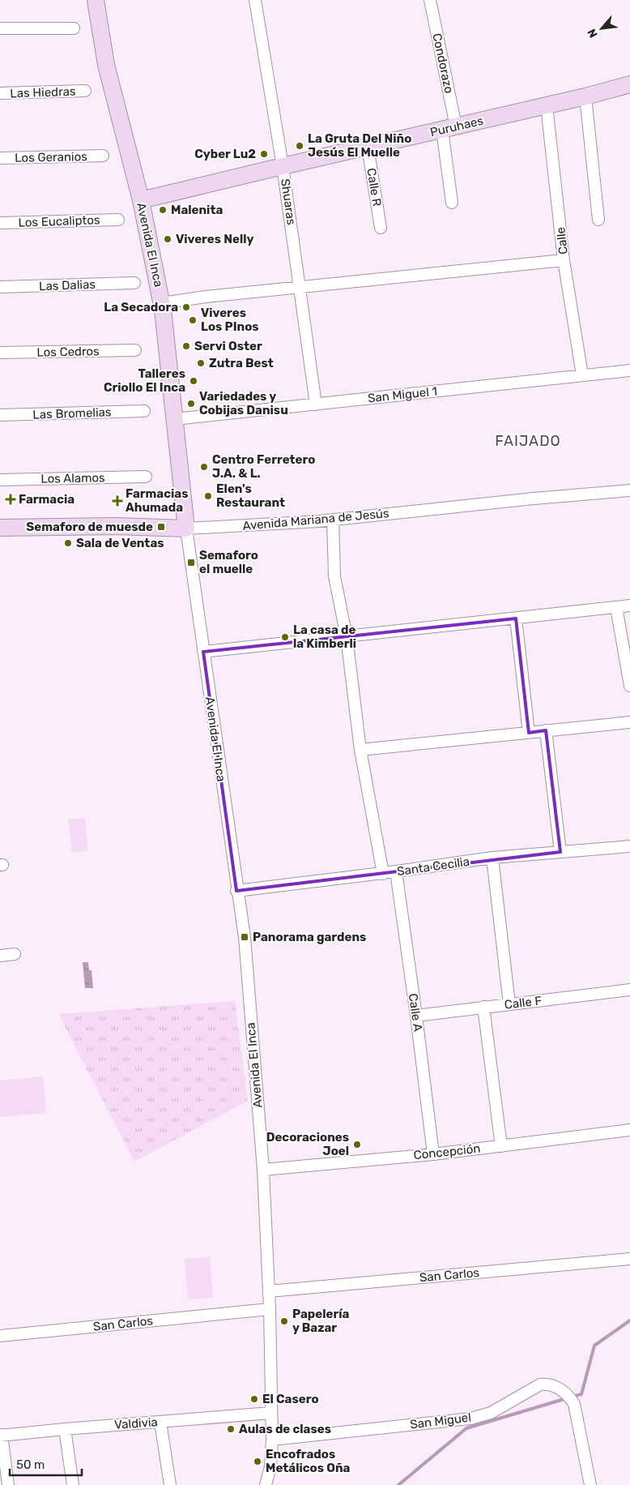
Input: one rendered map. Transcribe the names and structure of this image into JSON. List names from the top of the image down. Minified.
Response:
{"streets":{"street":["Condorazo","Las Hiedras","Puruhaes","Los Geranios","Calle R","Shuaras","Los Eucaliptos","Calle","Avenida El Inca","Las Dalias","Los Cedros","San Miguel 1","Las Bromelias","Los Alamos","Avenida Mariana de Jesús","Santa Cecilia","Calle F","Calle A","Concepción","San Carlos","San Miguel","Valdivia"]},"crossings":[["Condorazo","Puruhaes"],["Puruhaes","Calle R"],["Puruhaes","Shuaras"],["Puruhaes","Calle"],["Puruhaes","Avenida El Inca"],["Shuaras","San Miguel 1"],["Calle","San Miguel 1"],["Avenida El Inca","San Miguel 1"],["Avenida El Inca","Avenida Mariana de Jesús"],["Avenida El Inca","Santa Cecilia"],["Avenida El Inca","Concepción"],["Avenida El Inca","San Carlos"],["Avenida El Inca","San Miguel"],["Avenida El Inca","Valdivia"],["Santa Cecilia","Calle A"],["Calle F","Calle A"],["Calle A","Concepción"]],"districts":["FAIJADO"],"places":{"other":["La Gruta Del Niño Jesús El Muelle","Cyber Lu2","Malenita","Viveres Nelly","La Secadora","Viveres Los PInos","Servi Oster","Zutra Best","Talleres Criollo El Inca","Variedades y Cobijas Danisu","Centro Ferretero J.A. & L.","Elen's Restaurant","Sala de Ventas","La casa de la Kimberli","Decoraciones Joel","Papelería y Bazar","El Casero","Aulas de clases","Encofrados Metálicos Oña"],"health":["Farmacia","Farmacias Ahumada"],"transit":["Semaforo de muesde","Semaforo el muelle","Panorama gardens"]},"scale_bar":"50 m","north":"bottom left"}
